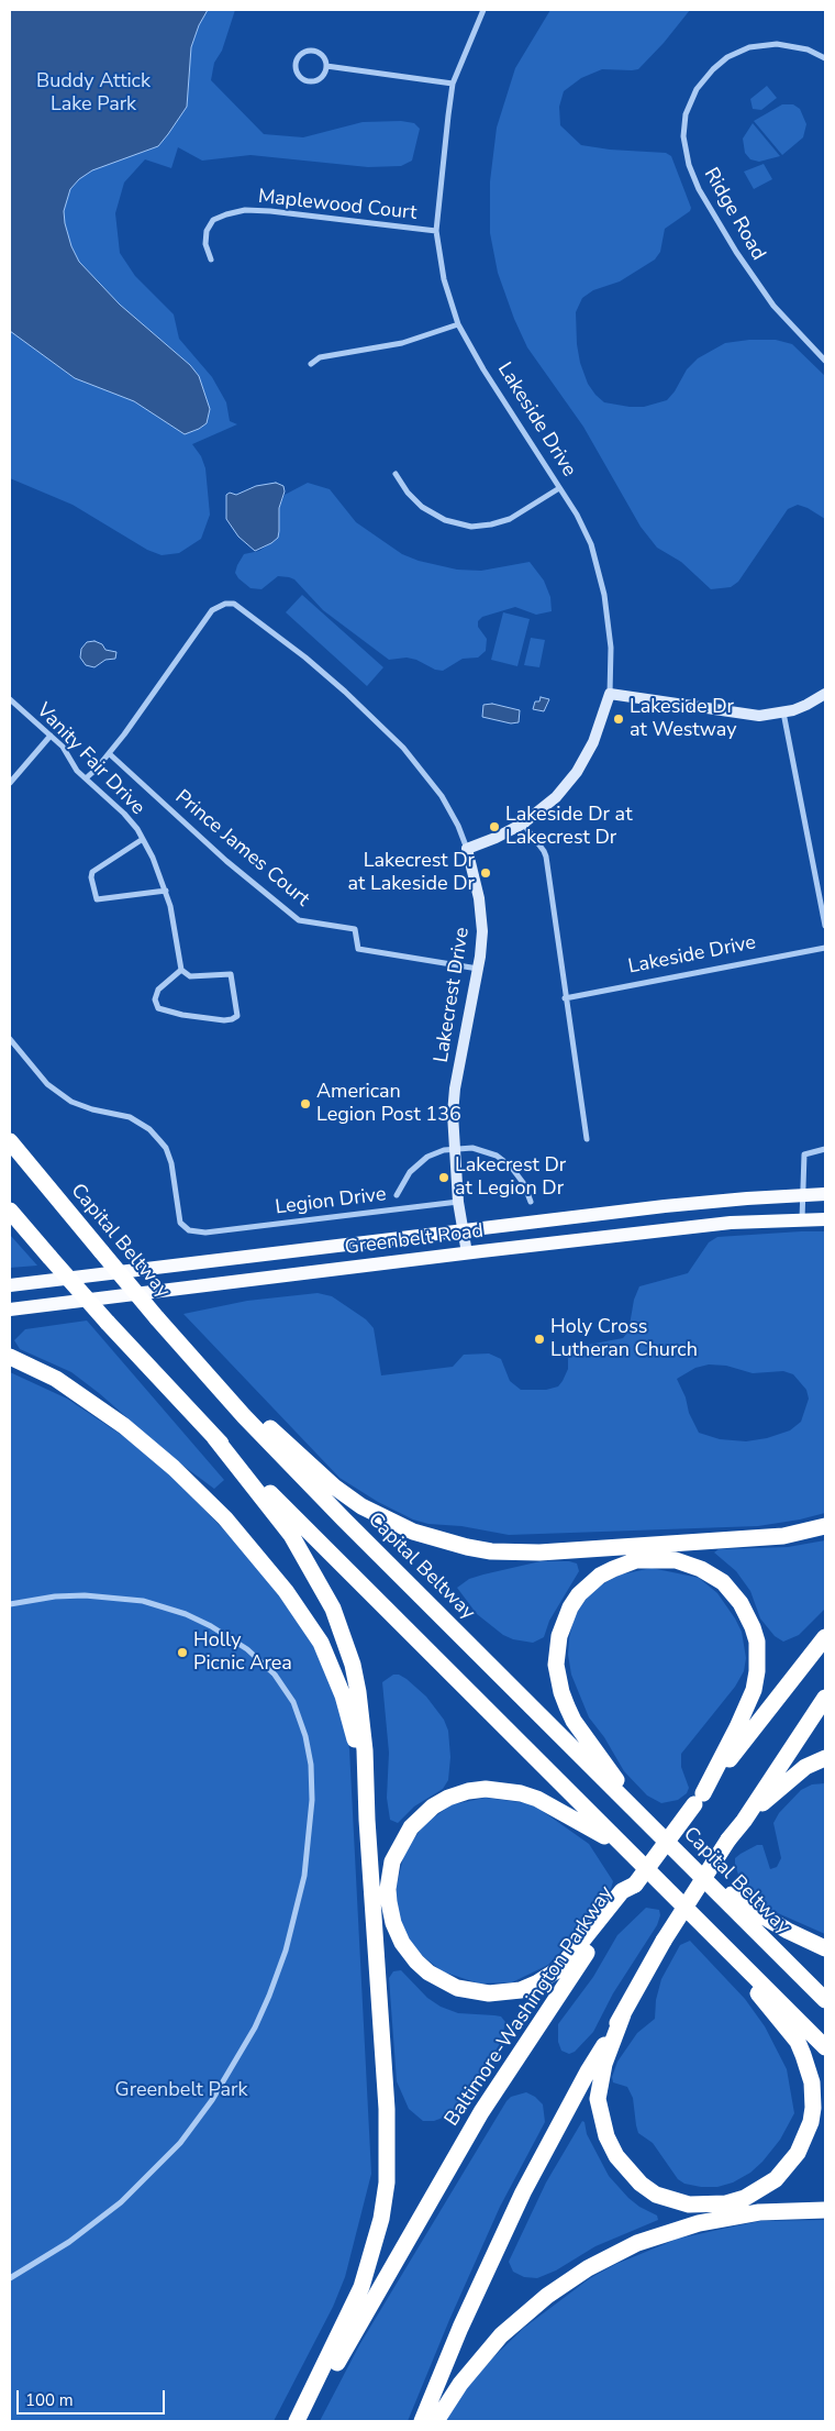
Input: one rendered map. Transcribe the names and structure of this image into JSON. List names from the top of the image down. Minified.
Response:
{"streets":{"highway":["Capital Beltway","Baltimore-Washington Parkway"],"main road":["Greenbelt Road"],"street":["Maplewood Court","Ridge Road","Lakeside Drive","Vanity Fair Drive","Prince James Court","Lakecrest Drive","Legion Drive"]},"crossings":[["Maplewood Court","Lakeside Drive"],["Lakeside Drive","Lakecrest Drive"],["Prince James Court","Lakecrest Drive"],["Lakecrest Drive","Legion Drive"],["Lakecrest Drive","Greenbelt Road"]],"parks":["Buddy Attick Lake Park","Greenbelt Park"],"places":["Lakeside Dr at Westway","Lakeside Dr at Lakecrest Dr","Lakecrest Dr at Lakeside Dr","American Legion Post 136","Lakecrest Dr at Legion Dr","Holy Cross Lutheran Church","Holly Picnic Area"],"scale_bar":"100 m"}
